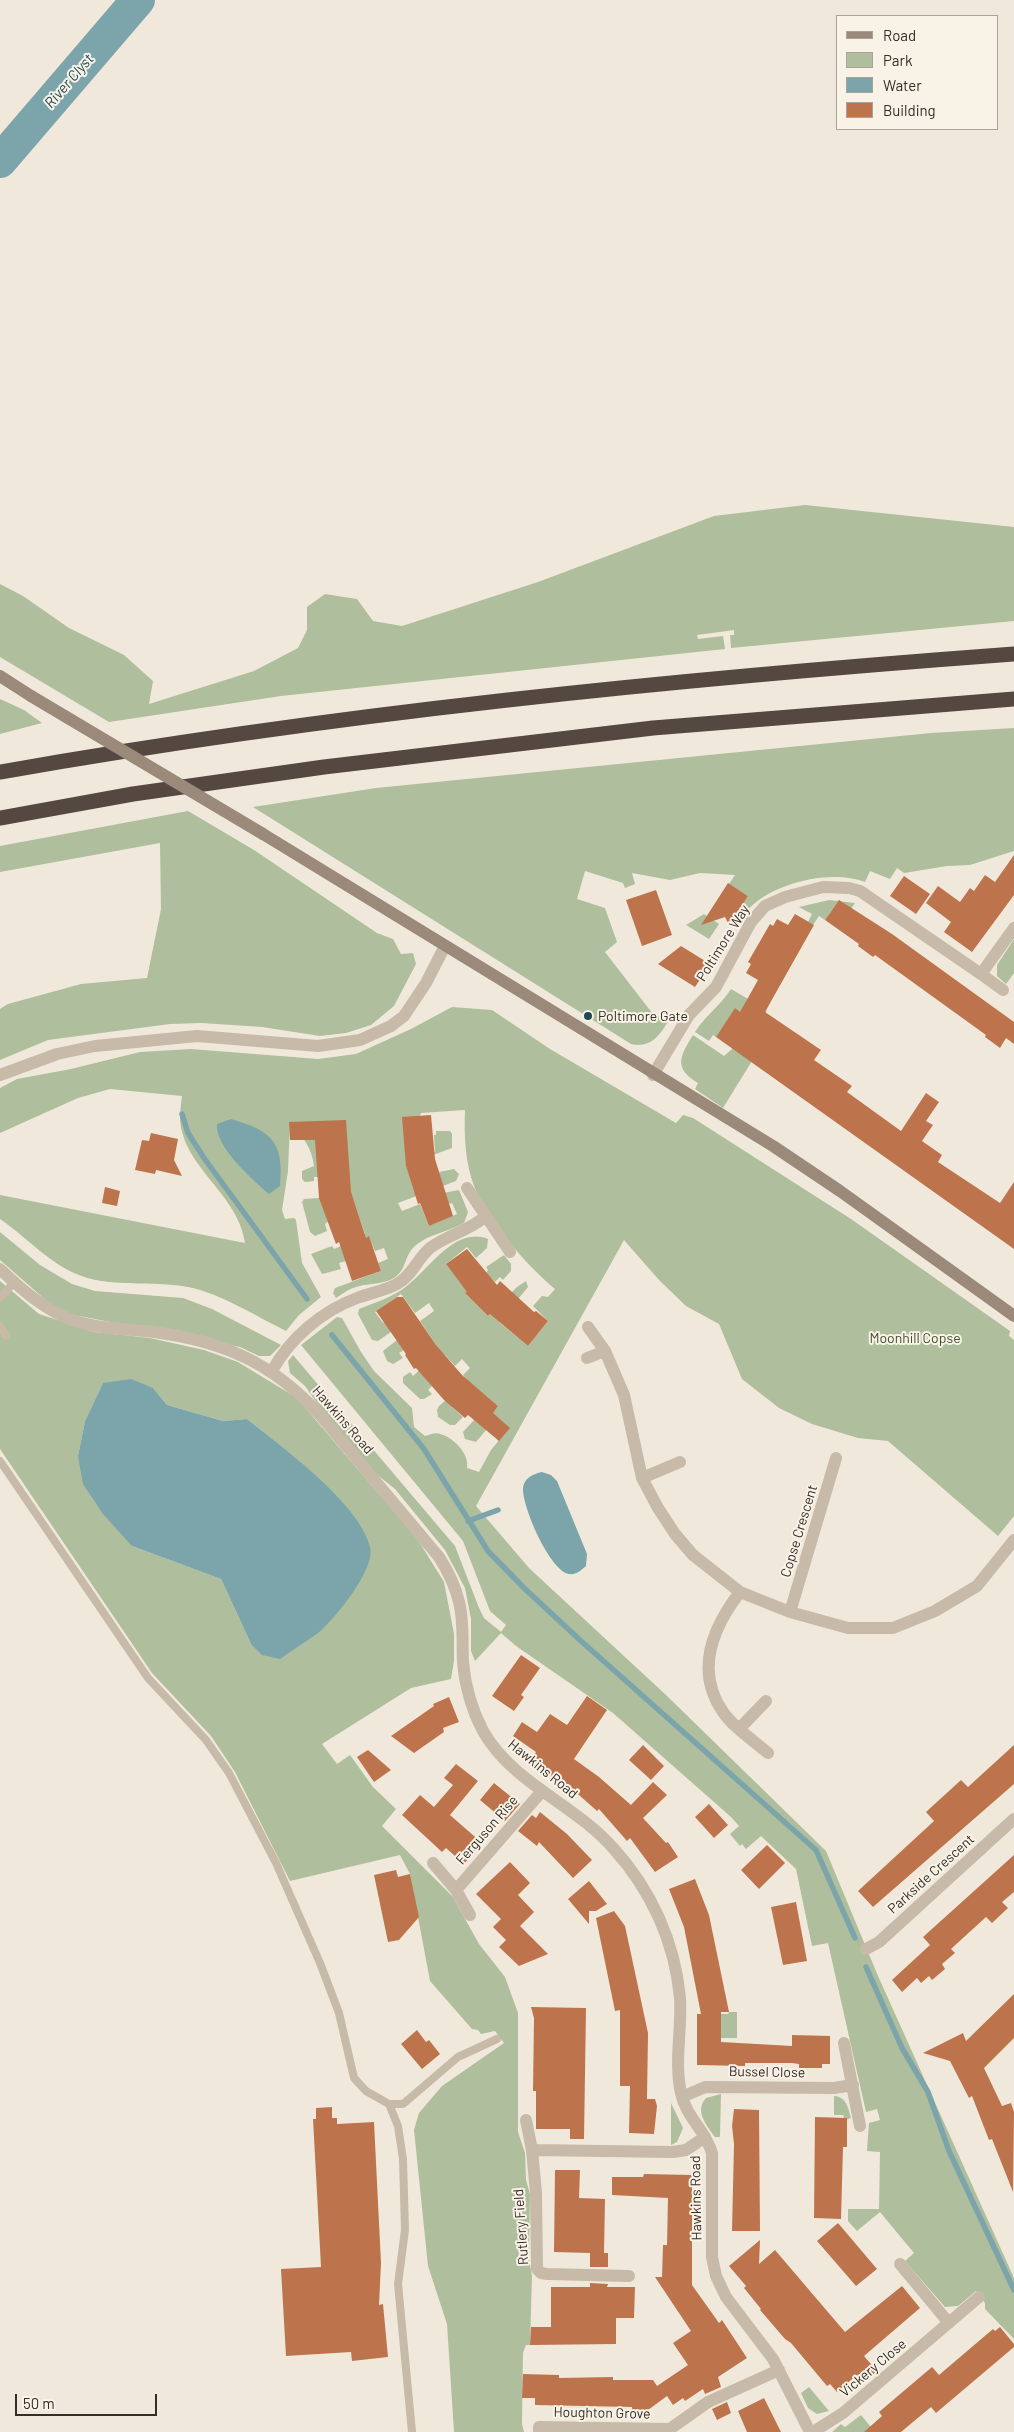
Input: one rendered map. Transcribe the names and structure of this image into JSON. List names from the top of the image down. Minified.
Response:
{"streets":{"street":["Poltimore Way","Hawkins Road","Copse Crescent","Ferguson Rise","Parkside Crescent","Bussel Close","Rutlery Field","Vickery Close","Houghton Grove"]},"crossings":[["Hawkins Road","Ferguson Rise"],["Hawkins Road","Bussel Close"],["Hawkins Road","Vickery Close"],["Hawkins Road","Houghton Grove"]],"water":["River Clyst"],"parks":["Moonhill Copse"],"places":["Poltimore Gate"],"legend":["Road","Park","Water","Building"],"scale_bar":"50 m"}
